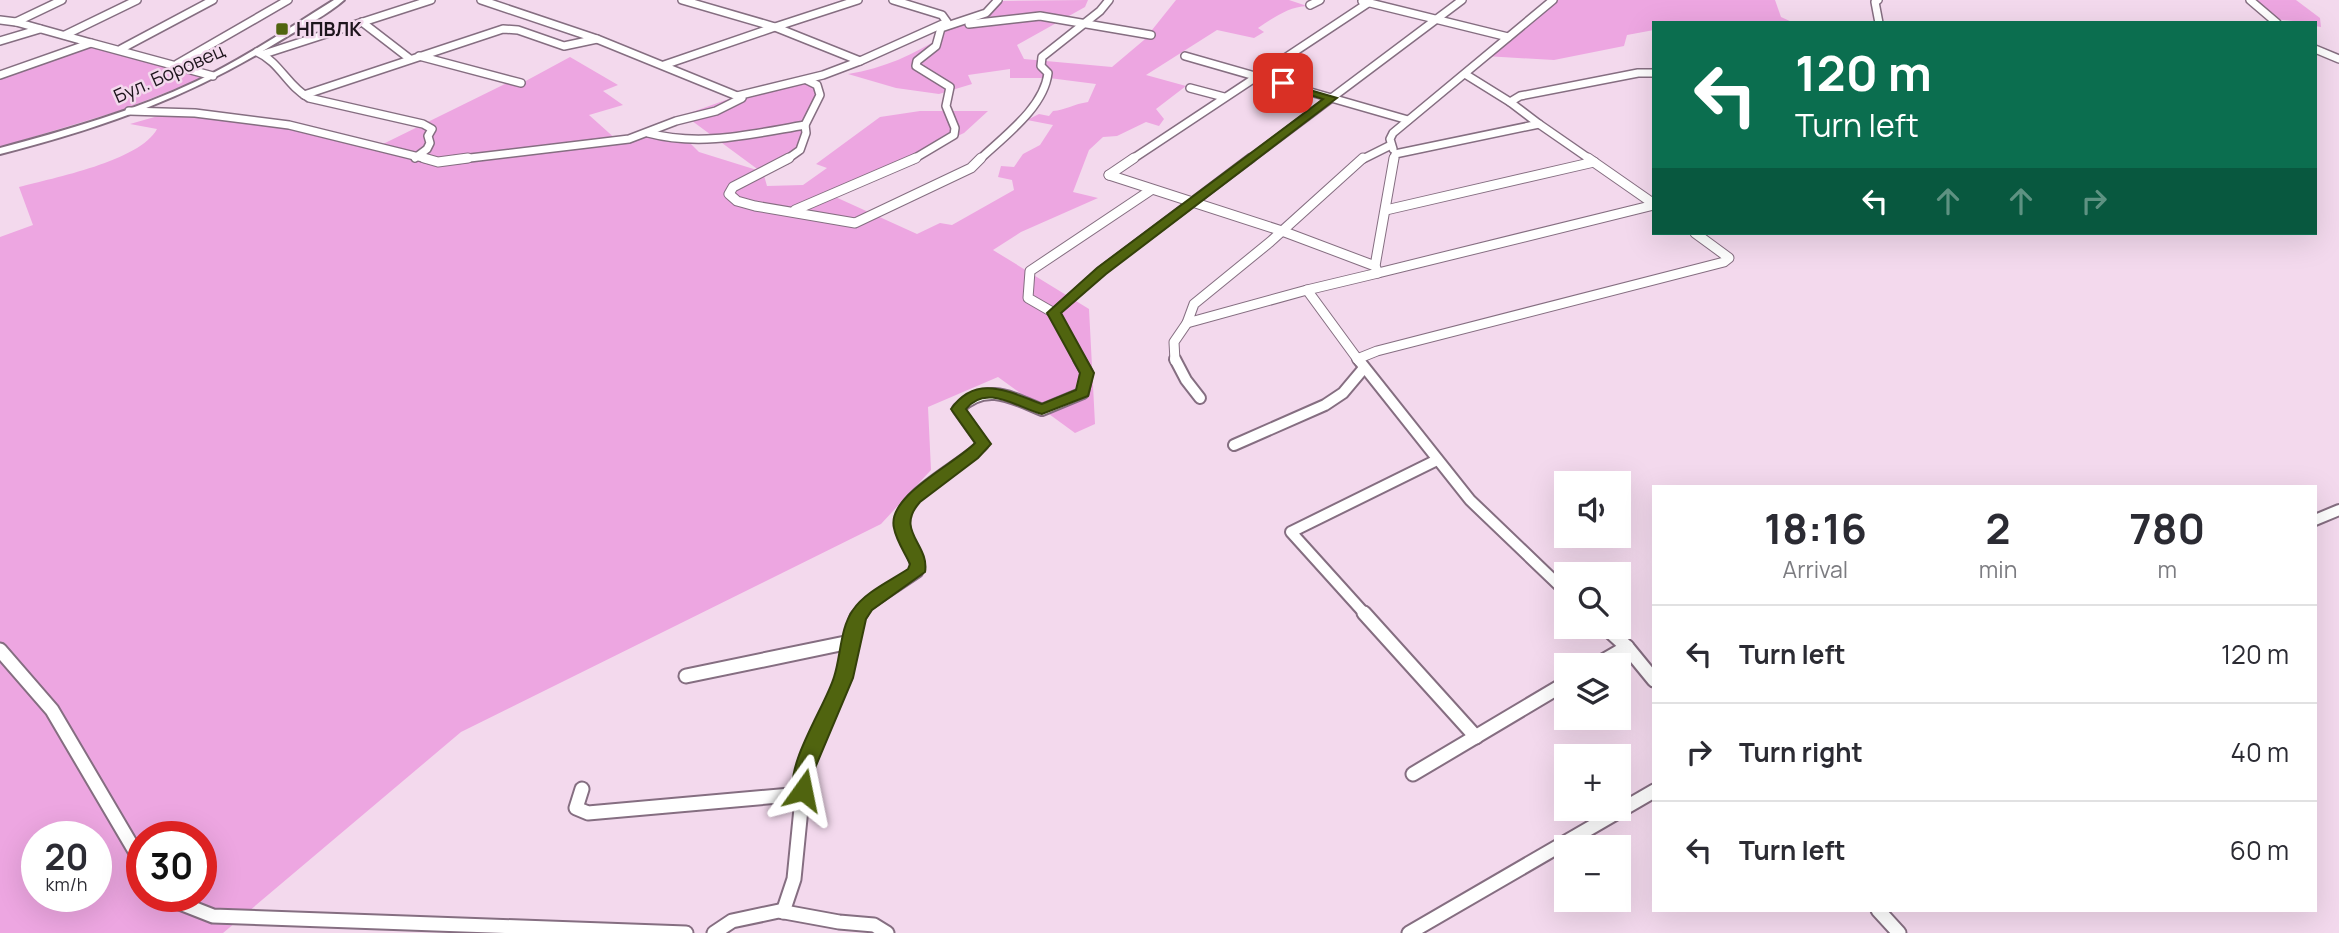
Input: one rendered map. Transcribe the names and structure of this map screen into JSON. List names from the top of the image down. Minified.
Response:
{"streets":{"street":["Бул. Боровец"]},"places":{"transit":["НПВЛК"]},"page":{"turn":["120 m","Turn left"],"map_buttons":["+","−"],"eta":["18:16","Arrival","2","min","780","m"],"list":[{"name":"Turn left","value":"120 m"},{"name":"Turn right","value":"40 m"},{"name":"Turn left","value":"60 m"}],"speed":"20 km/h","limit":"30"}}
